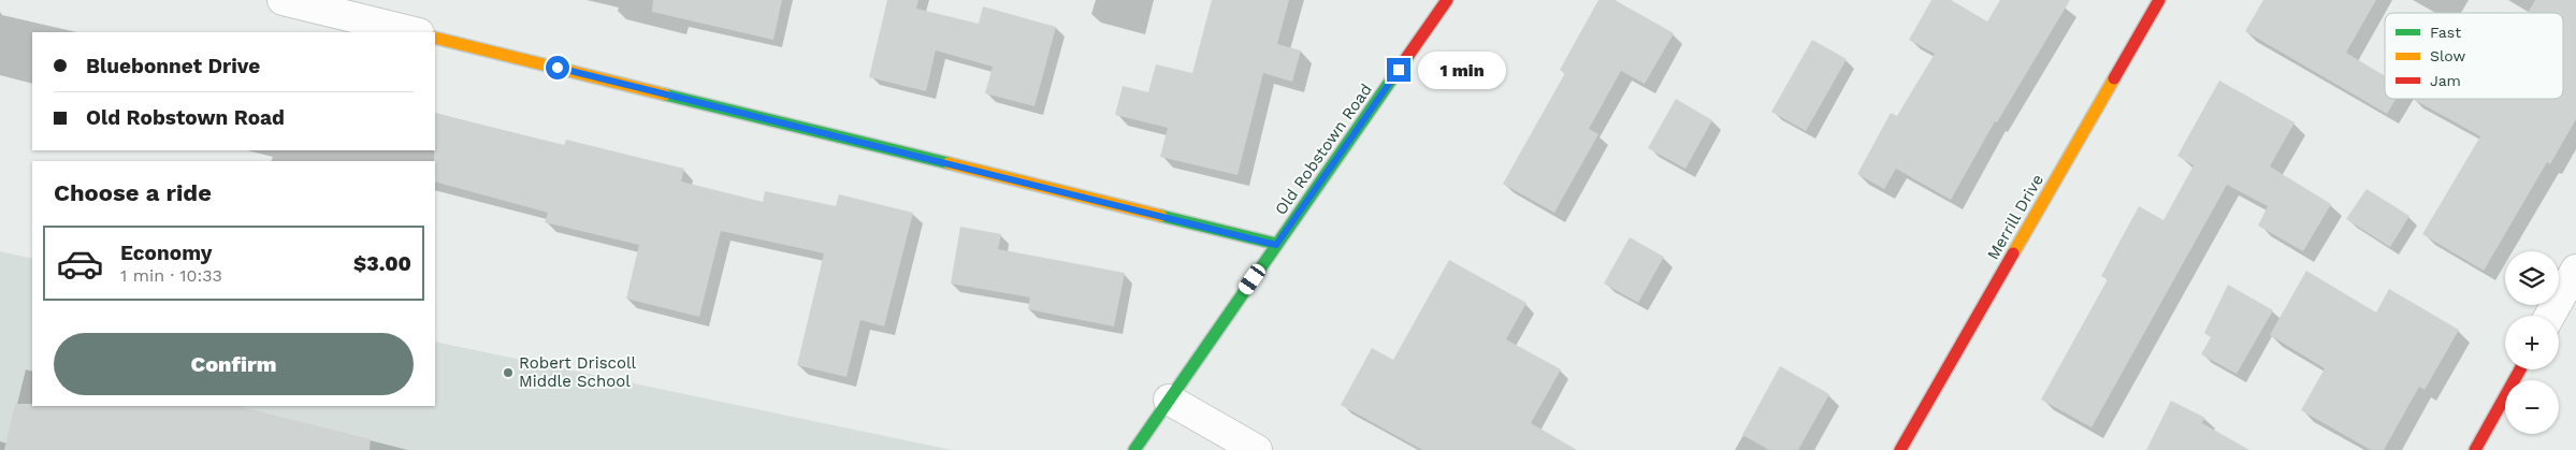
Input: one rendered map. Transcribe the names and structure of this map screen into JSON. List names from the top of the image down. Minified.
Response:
{"streets":{"street":["Old Robstown Road","Merrill Drive"]},"places":["Robert Driscoll Middle School"],"legend":["Fast","Slow","Jam"],"page":{"banner":["Bluebonnet Drive","Old Robstown Road"],"bubble":"1 min","heading":"Choose a ride","list":[{"name":"Economy","note":"1 min · 10:33","value":"$3.00"}],"map_buttons":["+","−"],"buttons":"Confirm"}}
